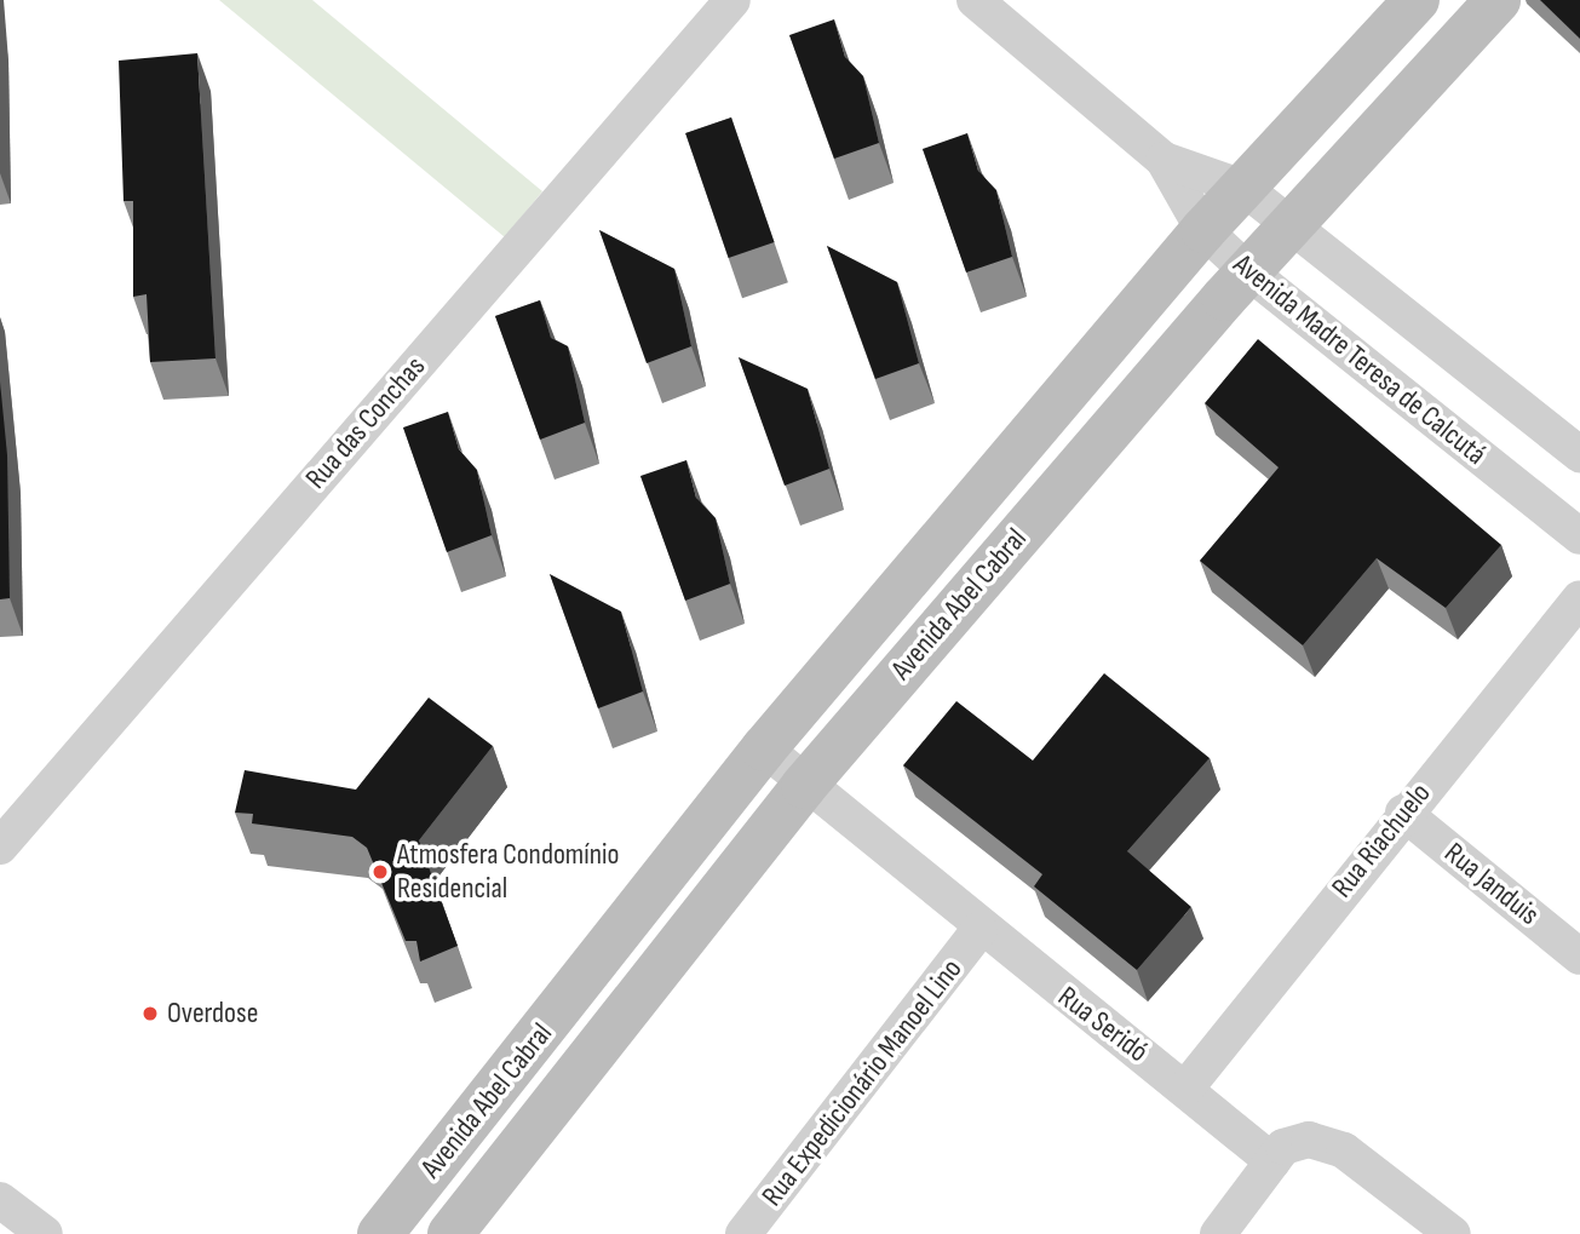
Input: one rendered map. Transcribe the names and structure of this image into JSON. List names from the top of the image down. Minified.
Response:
{"streets":{"main road":["Avenida Abel Cabral"],"street":["Avenida Madre Teresa de Calcutá","Rua das Conchas","Rua Riachuelo","Rua Janduis","Rua Seridó","Rua Expedicionário Manoel Lino"]},"crossings":[["Avenida Madre Teresa de Calcutá","Avenida Abel Cabral"],["Avenida Abel Cabral","Rua Seridó"],["Rua Riachuelo","Rua Janduis"],["Rua Riachuelo","Rua Seridó"],["Rua Seridó","Rua Expedicionário Manoel Lino"]],"places":["Atmosfera Condomínio Residencial","Overdose"]}
